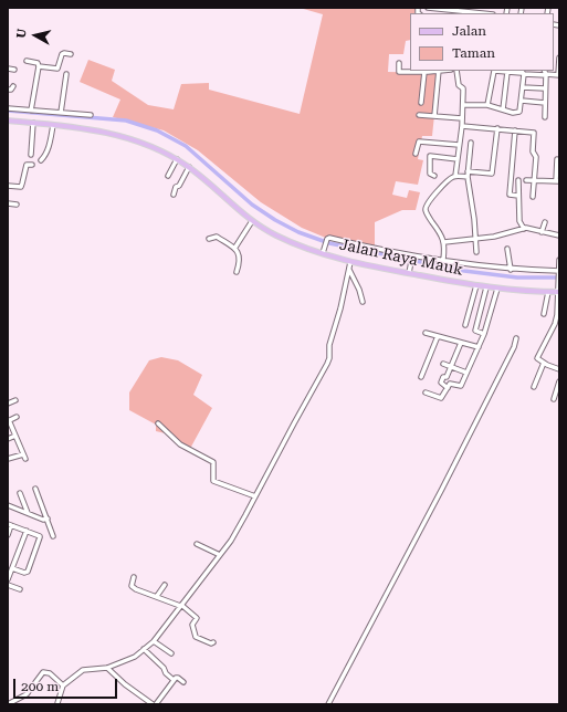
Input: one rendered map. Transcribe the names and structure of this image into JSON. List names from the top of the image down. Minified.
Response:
{"streets":{"main road":["Jalan Raya Mauk"]},"legend":["Jalan","Taman"],"scale_bar":"200 m","north":"left"}
